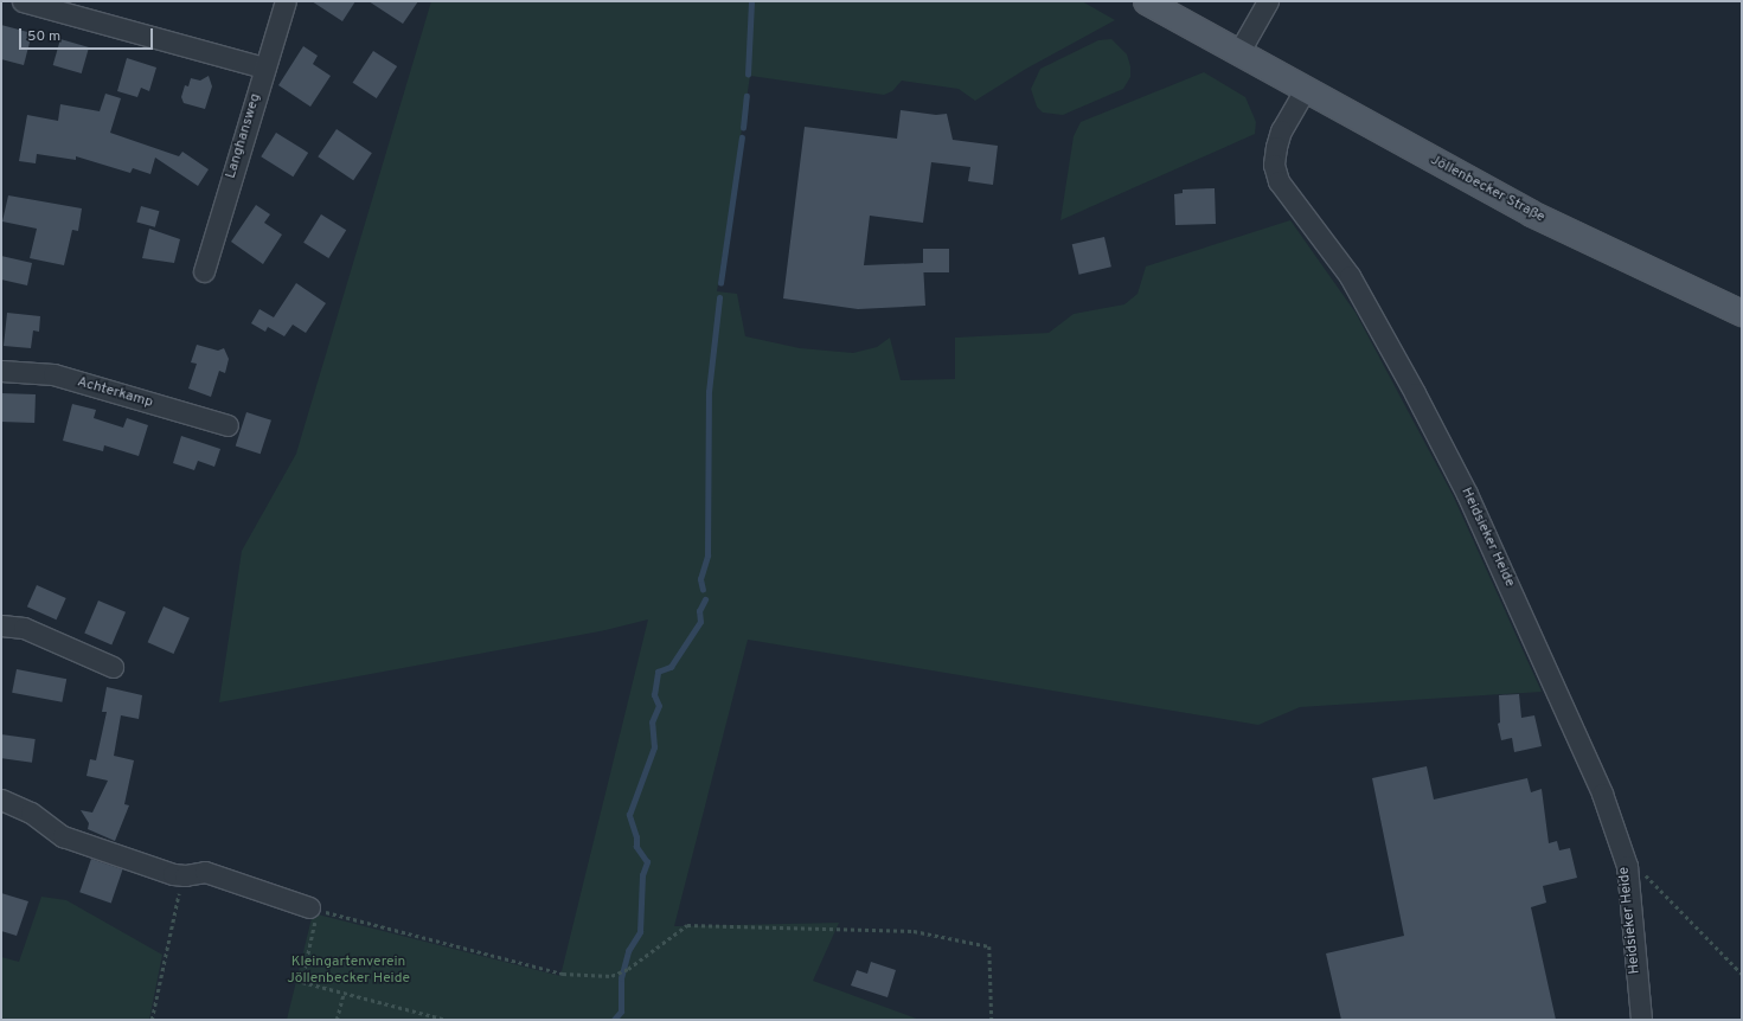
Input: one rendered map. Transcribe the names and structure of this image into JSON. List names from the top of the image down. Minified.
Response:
{"streets":{"main road":["Jöllenbecker Straße"],"street":["Langhansweg","Achterkamp","Heidsieker Heide"]},"crossings":[["Jöllenbecker Straße","Heidsieker Heide"]],"parks":["Kleingartenverein Jöllenbecker Heide"],"scale_bar":"50 m"}
